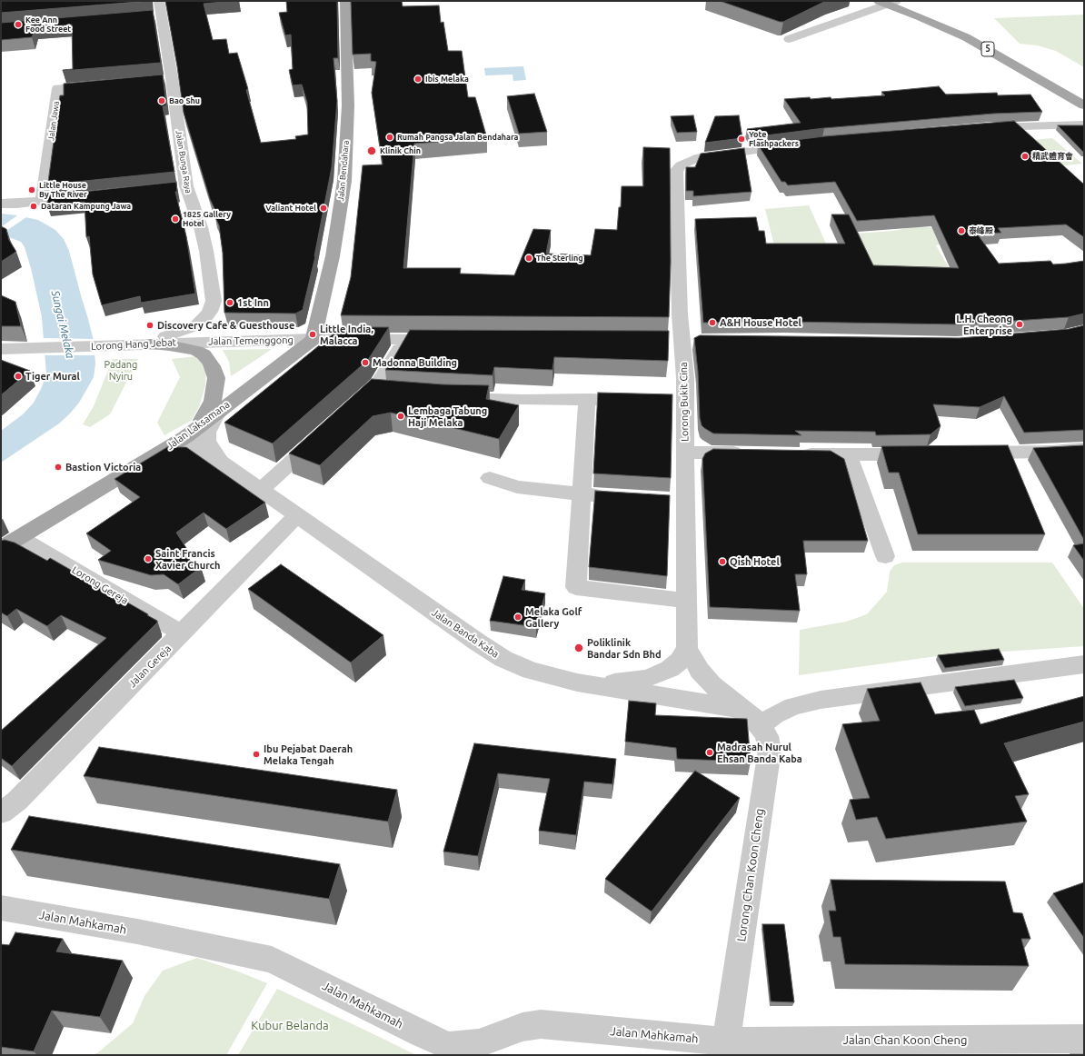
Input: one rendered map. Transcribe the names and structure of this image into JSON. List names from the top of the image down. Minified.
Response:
{"streets":{"main road":["5","Jalan Bendahara","Jalan Laksamana"],"street":["Jalan Jawa","Jalan Bunga Raya","Jalan Temenggong","Lorong Hang Jebat","Lorong Bukit Cina","Lorong Gereja","Jalan Banda Kaba","Jalan Gereja","Lorong Chan Koon Cheng","Jalan Mahkamah","Jalan Chan Koon Cheng"]},"crossings":[["Jalan Bunga Raya","Jalan Temenggong"],["Jalan Bendahara","Jalan Temenggong"],["Jalan Bendahara","Jalan Laksamana"],["Jalan Temenggong","Lorong Hang Jebat"],["Jalan Temenggong","Jalan Laksamana"],["Lorong Bukit Cina","Jalan Banda Kaba"],["Lorong Bukit Cina","Lorong Chan Koon Cheng"],["Jalan Laksamana","Lorong Gereja"],["Jalan Laksamana","Jalan Banda Kaba"],["Lorong Gereja","Jalan Gereja"],["Jalan Banda Kaba","Jalan Gereja"],["Jalan Banda Kaba","Lorong Chan Koon Cheng"],["Lorong Chan Koon Cheng","Jalan Mahkamah"],["Lorong Chan Koon Cheng","Jalan Chan Koon Cheng"],["Jalan Mahkamah","Jalan Chan Koon Cheng"]],"water":["Sungai Melaka"],"parks":["Padang Nyiru","Kubur Belanda"],"places":["Kee Ann Food Street","Ibis Melaka","Bao Shu","Rumah Pangsa Jalan Bendahara","Yote Flashpackers","Klinik Chin","精武體育會","Little House By The River","Dataran Kampung Jawa","Valiant Hotel","1825 Gallery Hotel","泰峰殿","The Sterling","1st Inn","A&H House Hotel","L.H. Cheong Enterprise","Discovery Cafe & Guesthouse","Little India, Malacca","Madonna Building","Tiger Mural","Lembaga Tabung Haji Melaka","Bastion Victoria","Saint Francis Xavier Church","Qish Hotel","Melaka Golf Gallery","Poliklinik Bandar Sdn Bhd","Madrasah Nurul Ehsan Banda Kaba","Ibu Pejabat Daerah Melaka Tengah"]}
